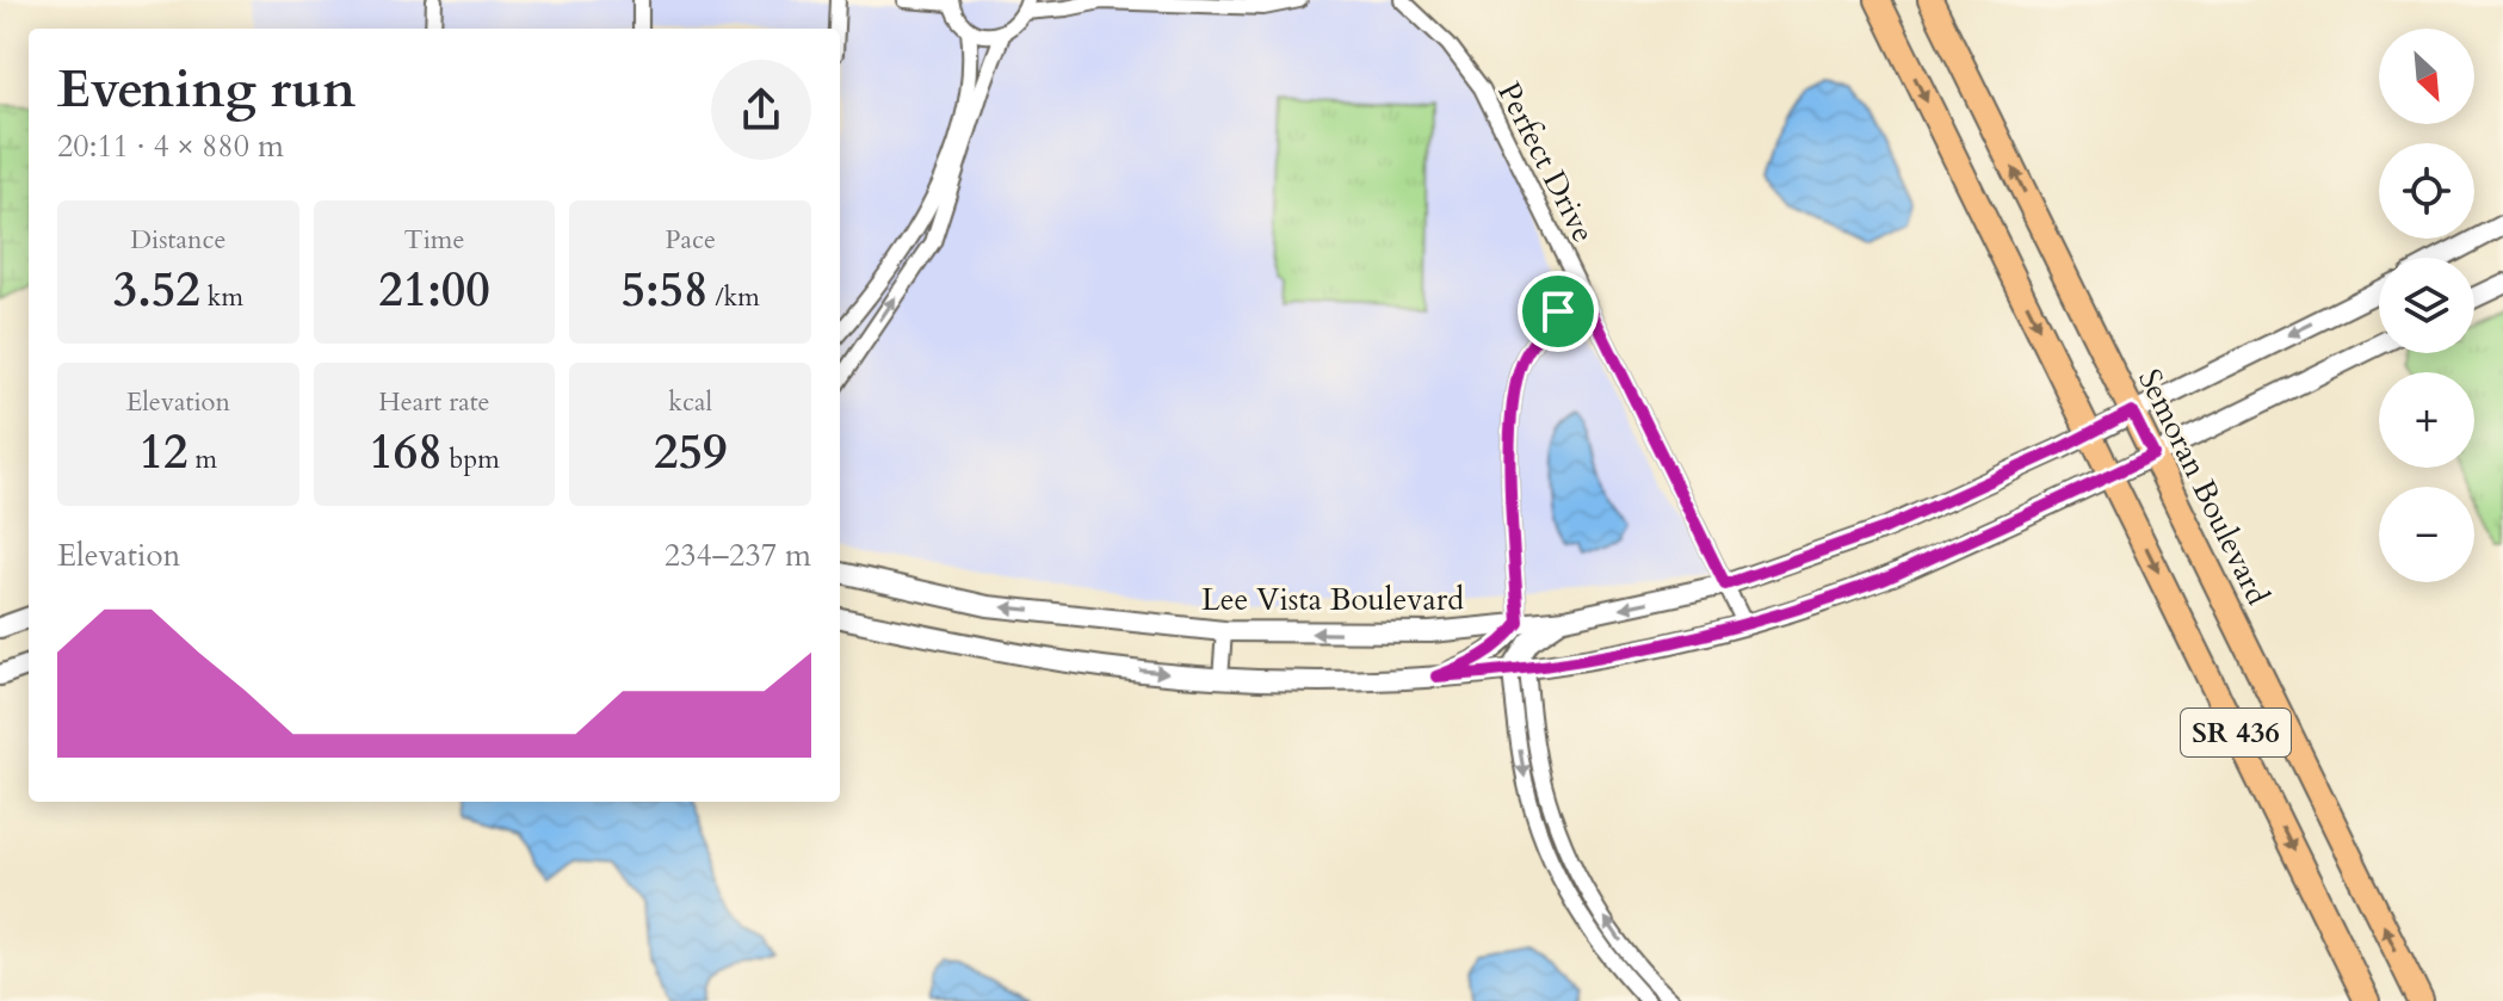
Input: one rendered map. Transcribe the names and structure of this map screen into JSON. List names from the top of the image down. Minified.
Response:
{"streets":{"main road":["Semoran Boulevard","SR 436"],"street":["Perfect Drive","Lee Vista Boulevard"]},"crossings":[["Perfect Drive","Lee Vista Boulevard"],["Semoran Boulevard","Lee Vista Boulevard"],["Lee Vista Boulevard","SR 436"]],"north":"bottom right","page":{"map_buttons":["+","−"],"heading":["Evening run","20:11 · 4 × 880 m"],"stats":[["Distance","3.52 km"],["Time","21:00"],["Pace","5:58 /km"],["Elevation","12 m"],["Heart rate","168 bpm"],["kcal","259"]],"chart":["Elevation","234–237 m"]}}
